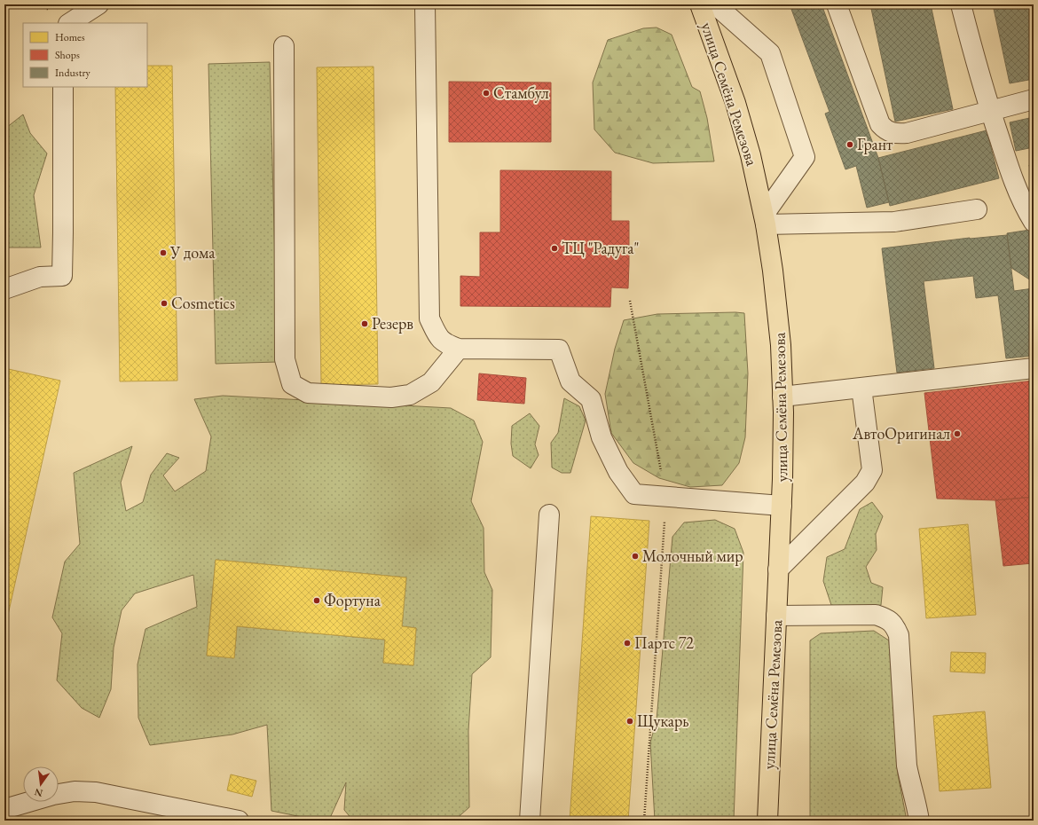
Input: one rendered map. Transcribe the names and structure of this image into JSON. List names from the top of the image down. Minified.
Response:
{"streets":{"main road":["улица Семёна Ремезова"]},"places":["Стамбул","Грант","ТЦ \"Радуга\"","У дома","Cosmetics","Резерв","АвтоОригинал","Молочный мир","Фортуна","Партс 72","Щукарь"],"legend":["Homes","Shops","Industry"],"north":"bottom"}
